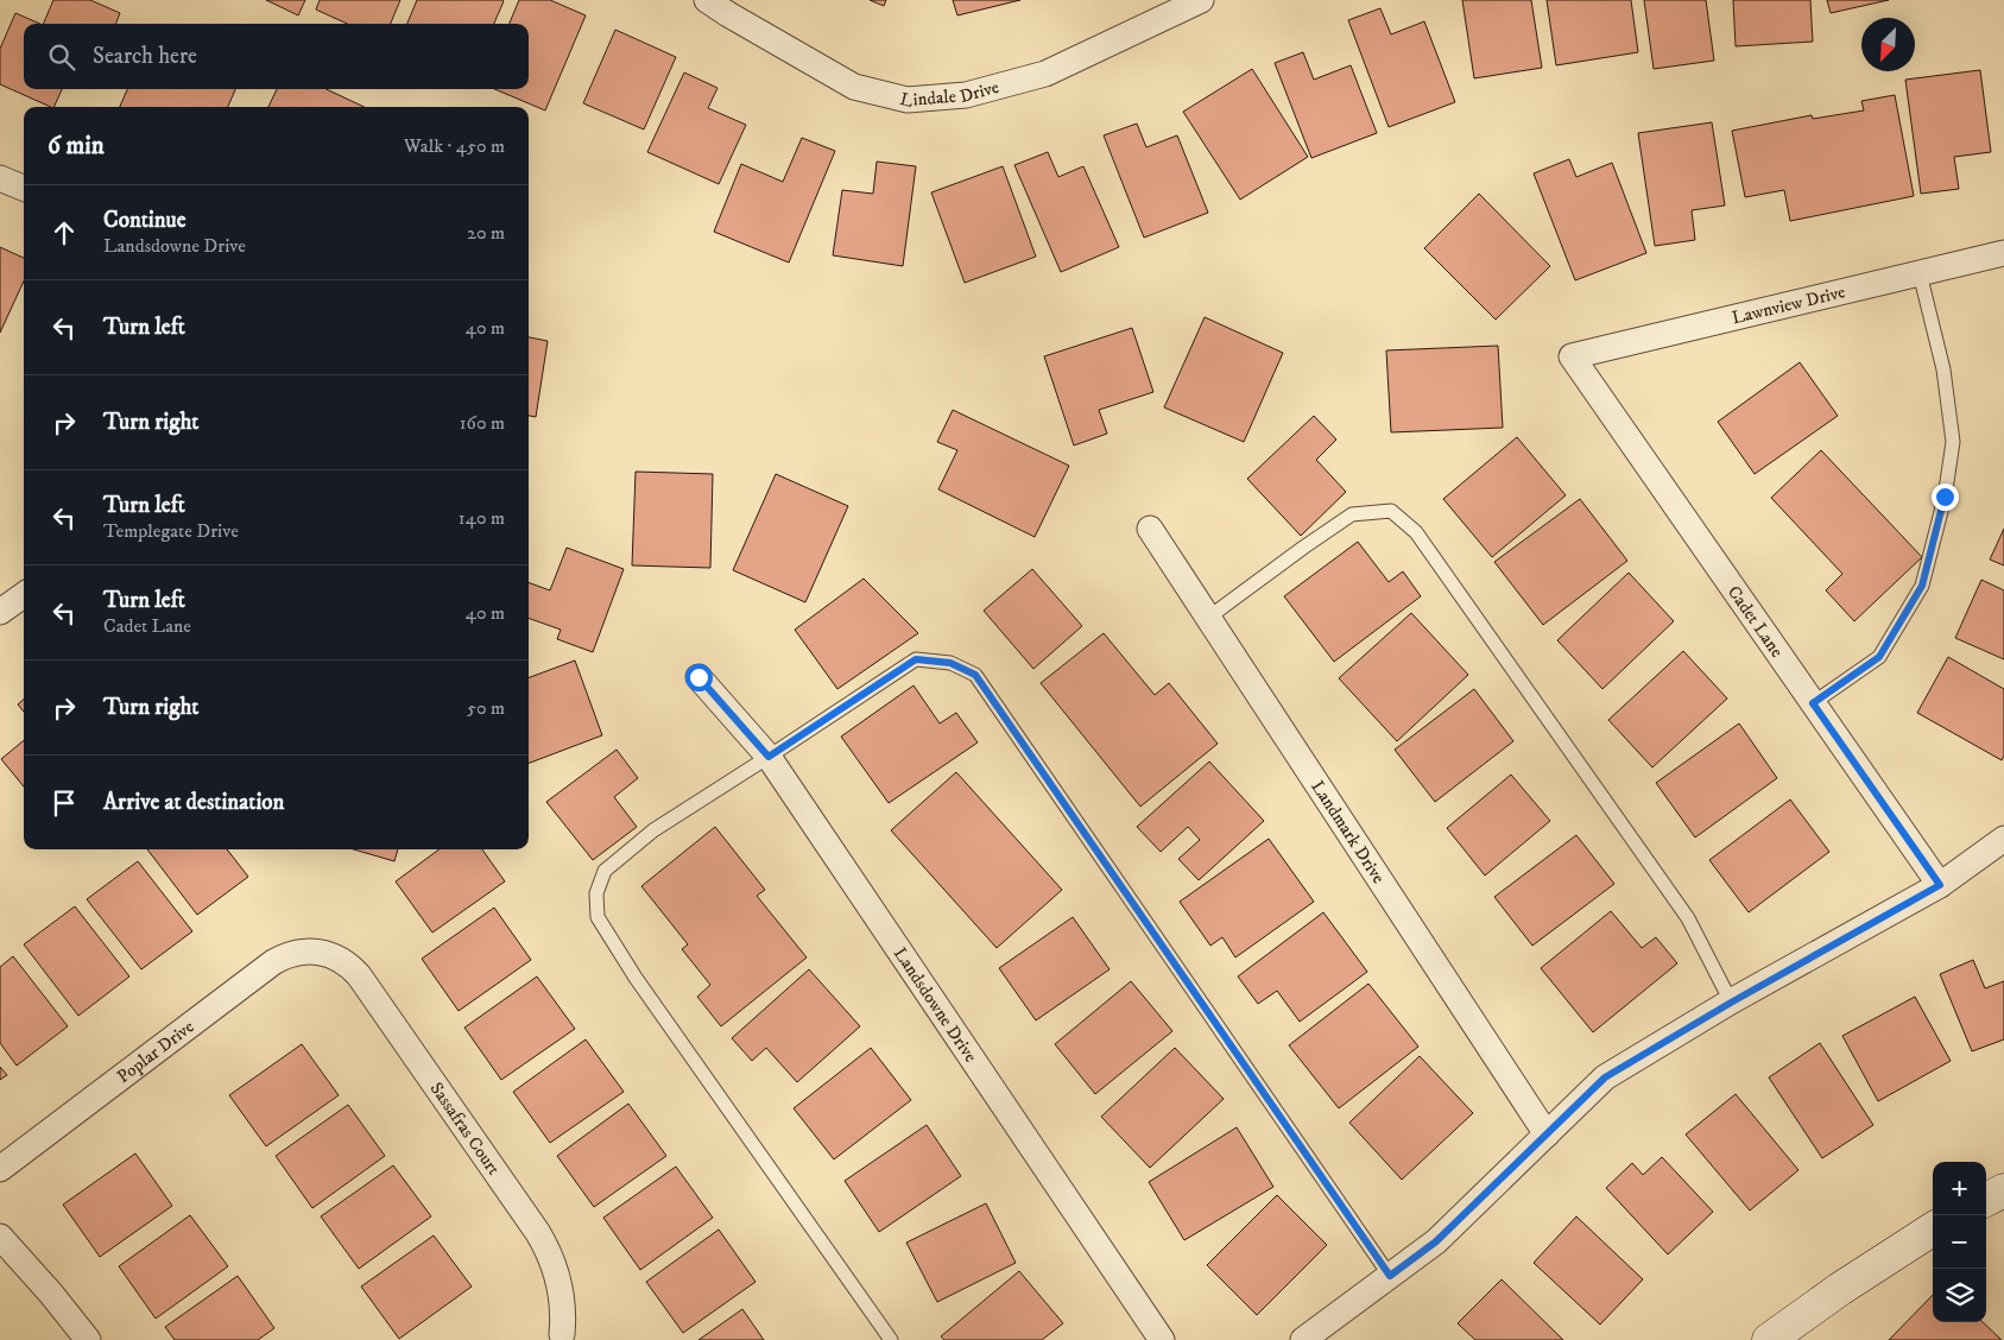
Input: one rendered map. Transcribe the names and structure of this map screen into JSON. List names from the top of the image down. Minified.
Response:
{"streets":{"street":["Lindale Drive","Lawnview Drive","Cadet Lane","Landmark Drive","Landsdowne Drive","Poplar Drive","Sassafras Court"]},"crossings":[["Lawnview Drive","Cadet Lane"],["Poplar Drive","Sassafras Court"]],"north":"bottom left","page":{"search":"Search here","heading":["6 min","Walk · 450 m"],"list":[["Continue","Landsdowne Drive","20 m"],["Turn left","40 m"],["Turn right","160 m"],["Turn left","Templegate Drive","140 m"],["Turn left","Cadet Lane","40 m"],["Turn right","50 m"],"Arrive at destination"],"map_buttons":["+","−"]}}
